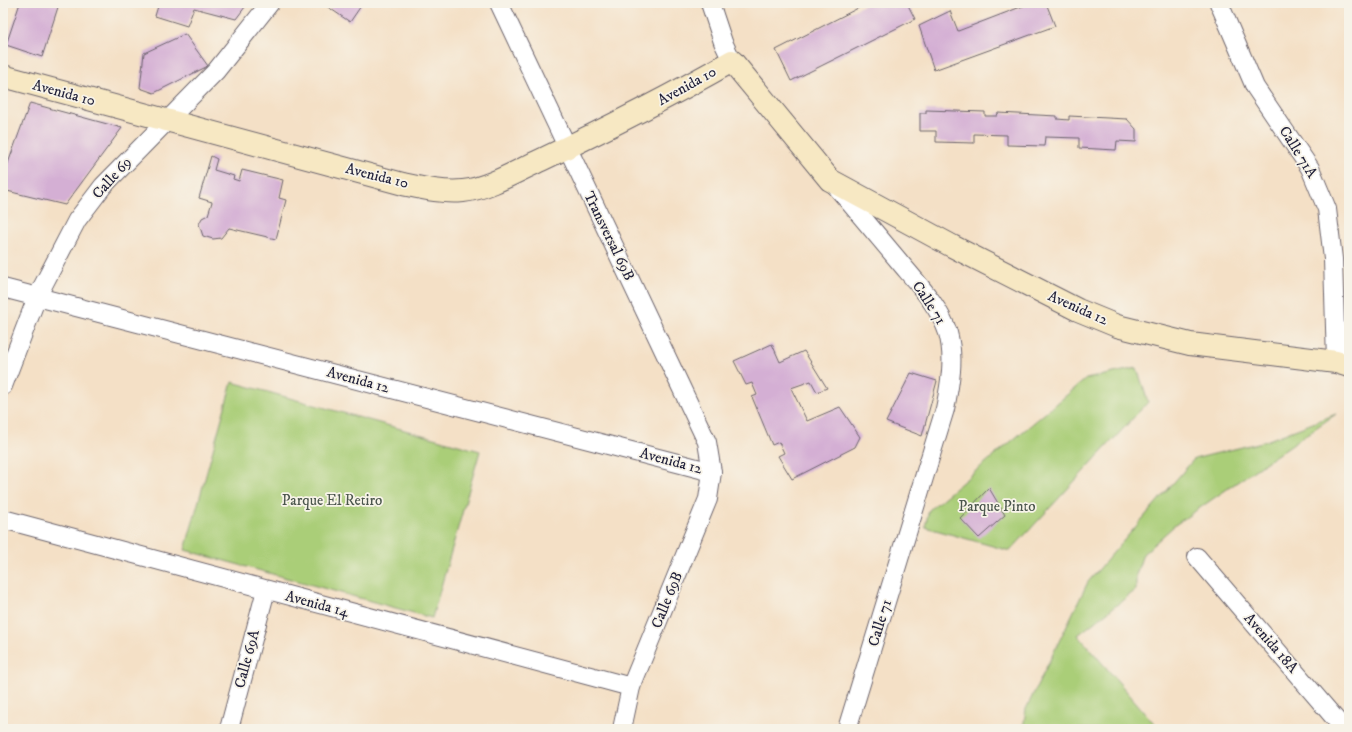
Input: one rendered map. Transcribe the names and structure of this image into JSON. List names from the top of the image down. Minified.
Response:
{"streets":{"street":["Avenida 10","Calle 71A","Calle 69","Transversal 69B","Calle 71","Avenida 12","Calle 69B","Avenida 14","Avenida 18A","Calle 69A"]},"crossings":[["Avenida 10","Calle 69"],["Avenida 10","Transversal 69B"],["Avenida 10","Calle 71"],["Calle 71A","Avenida 12"],["Calle 69","Avenida 12"],["Transversal 69B","Avenida 12"],["Transversal 69B","Calle 69B"],["Calle 71","Avenida 12"],["Avenida 12","Calle 69B"],["Calle 69B","Avenida 14"],["Avenida 14","Calle 69A"]],"parks":["Parque El Retiro","Parque Pinto"]}
